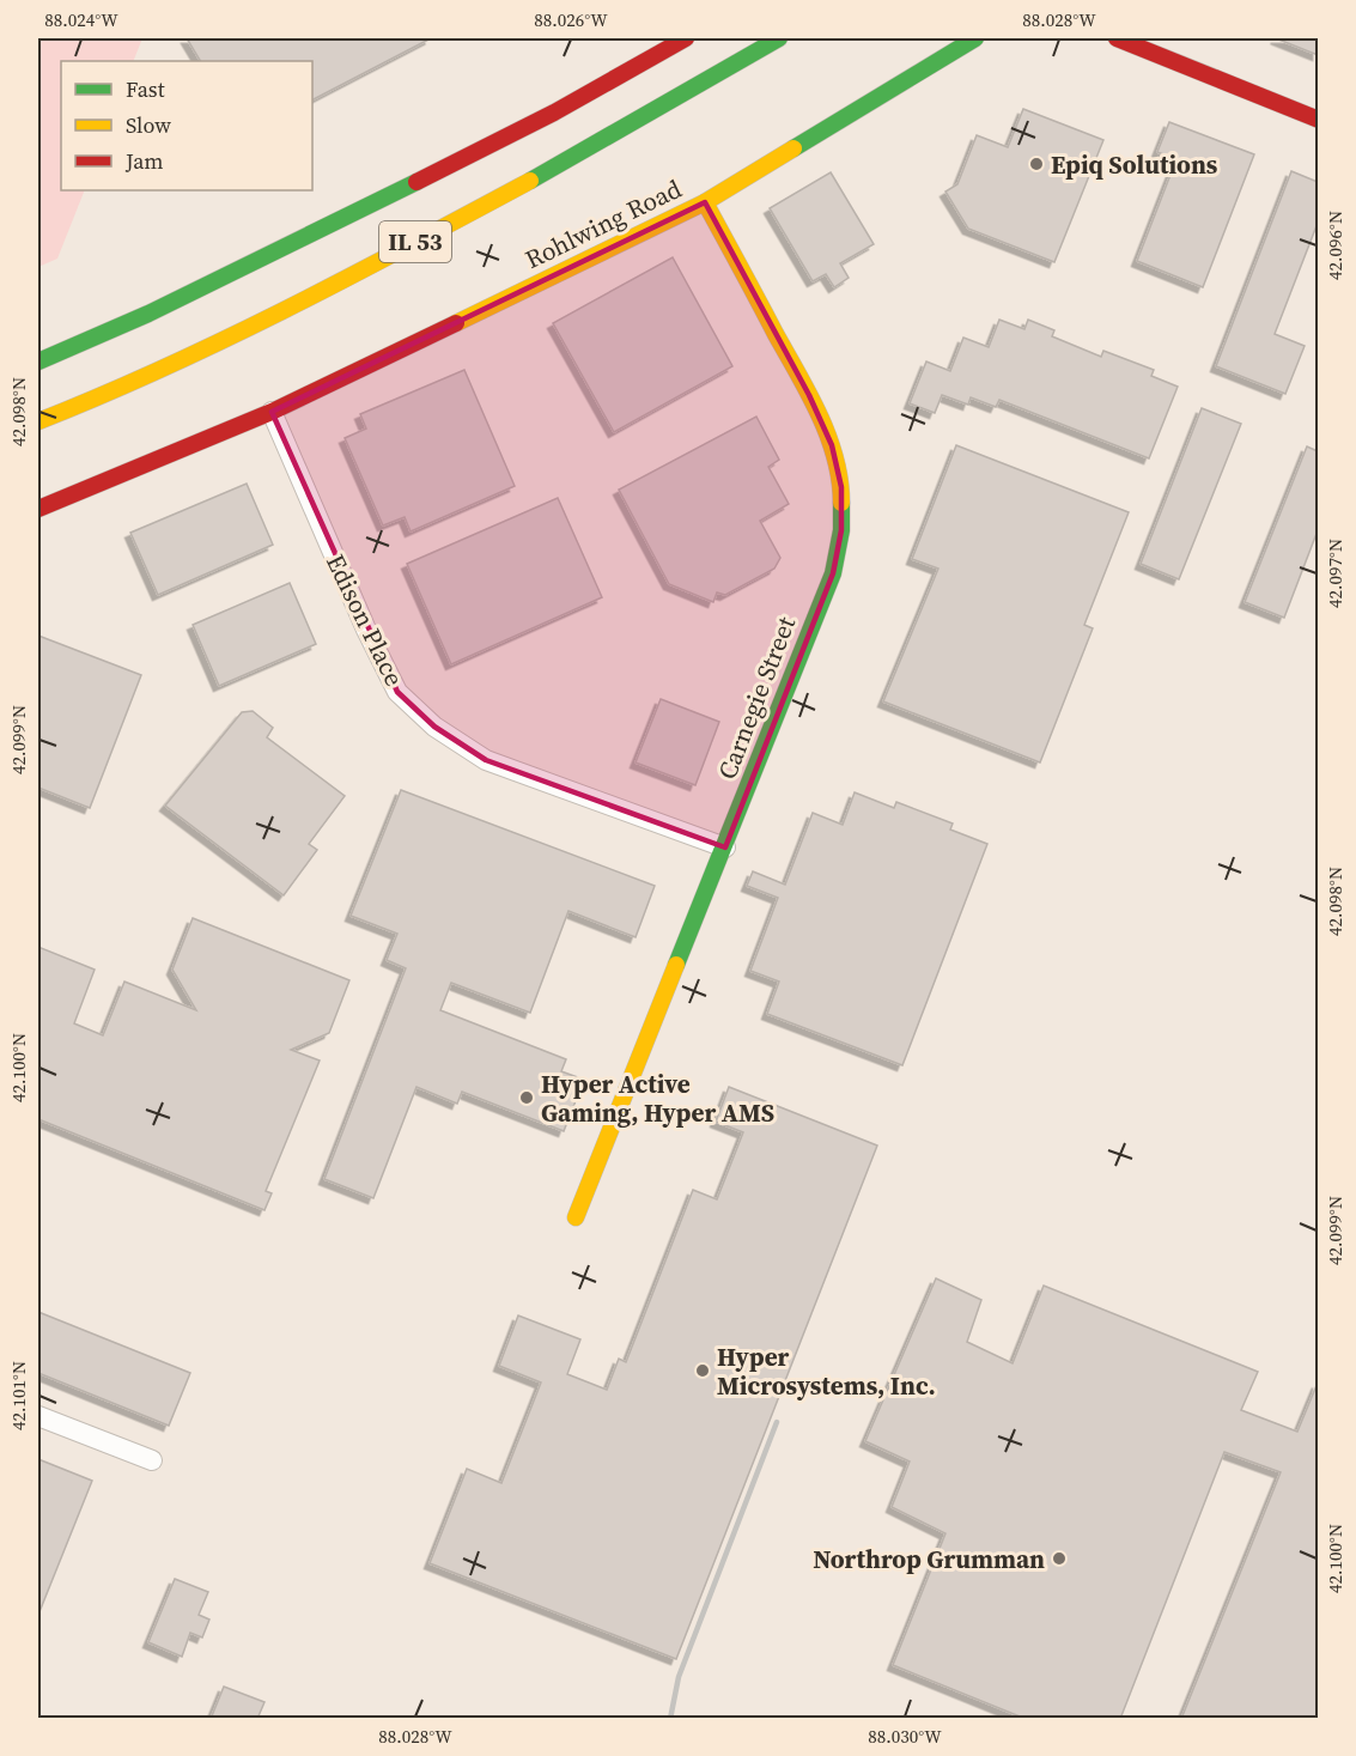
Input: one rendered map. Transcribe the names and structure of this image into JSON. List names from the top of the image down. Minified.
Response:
{"streets":{"main road":["Rohlwing Road","IL 53","Carnegie Street"],"street":["Edison Place"]},"crossings":[["Rohlwing Road","Edison Place"],["Rohlwing Road","Carnegie Street"],["Edison Place","Carnegie Street"]],"places":["Epiq Solutions","Hyper Active Gaming, Hyper AMS","Hyper Microsystems, Inc.","Northrop Grumman"],"legend":["Fast","Slow","Jam"],"coordinates":["88.024°W","88.026°W","88.028°W","42.096°N","42.098°N","42.097°N","42.099°N","42.100°N","42.101°N","88.030°W"]}
